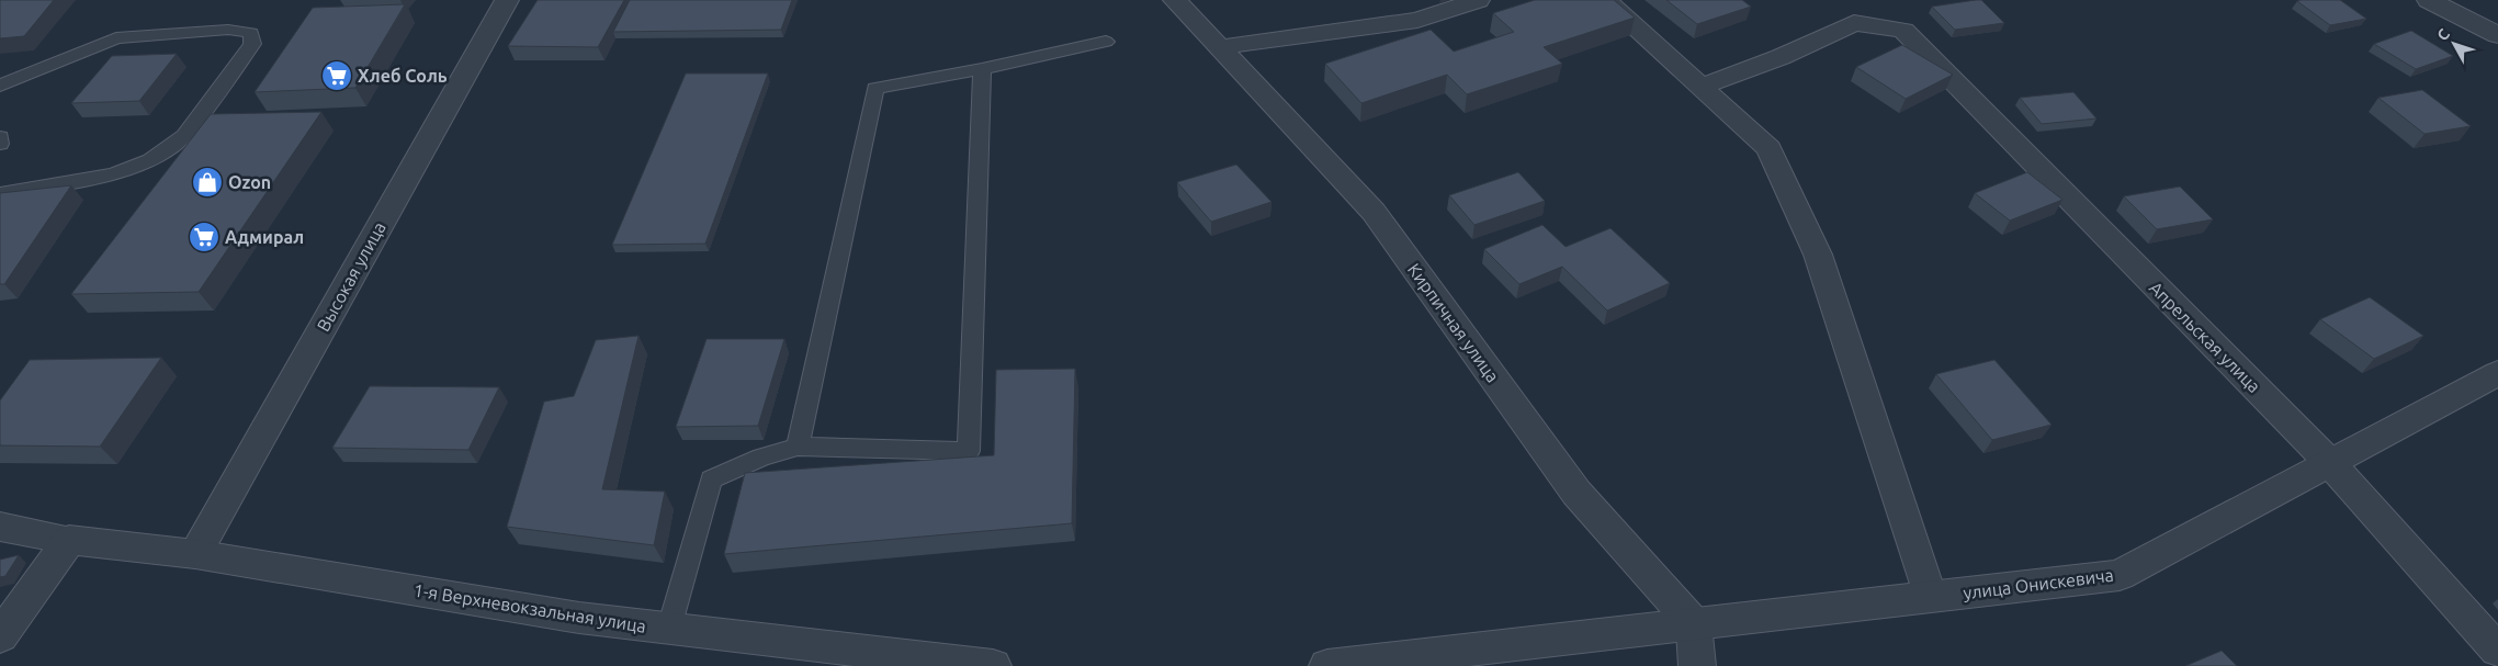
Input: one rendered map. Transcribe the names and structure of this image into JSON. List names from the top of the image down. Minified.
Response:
{"streets":{"street":["Высокая улица","Кирпичная улица","Апрельская улица","улица Онискевича","1-я Верхневокзальная улица"]},"crossings":[["Высокая улица","1-я Верхневокзальная улица"],["Кирпичная улица","улица Онискевича"],["Апрельская улица","улица Онискевича"]],"places":{"supermarket":["Хлеб Соль","Адмирал"],"shop":["Ozon"]},"north":"top left"}
